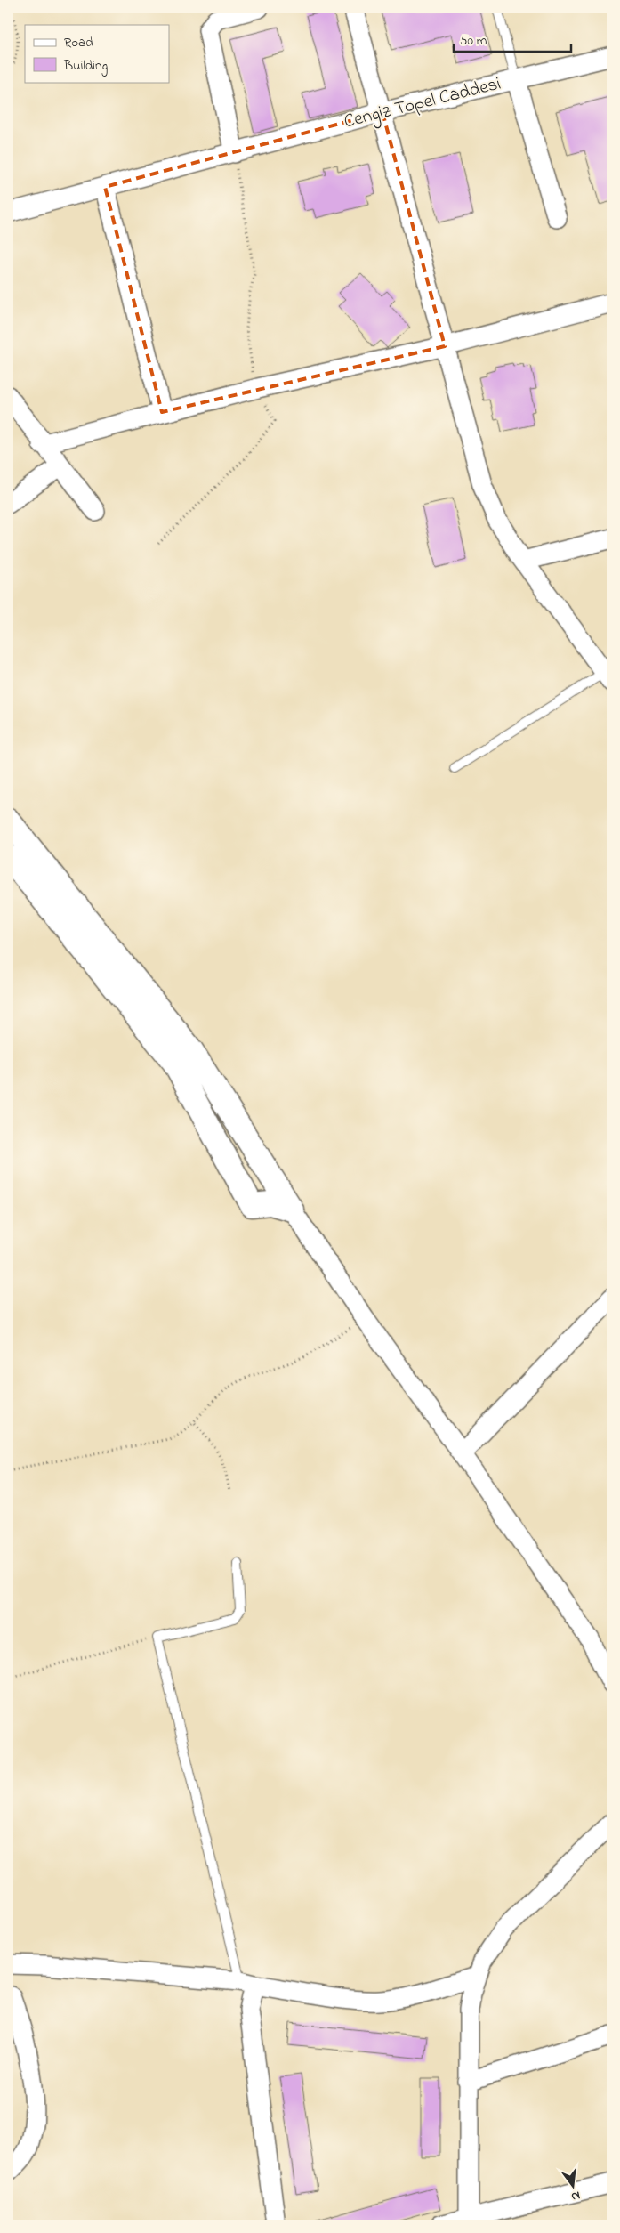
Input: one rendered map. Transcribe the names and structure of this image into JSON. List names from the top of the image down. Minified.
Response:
{"streets":{"street":["Cengiz Topel Caddesi"]},"legend":["Road","Building"],"scale_bar":"50 m","north":"bottom"}
